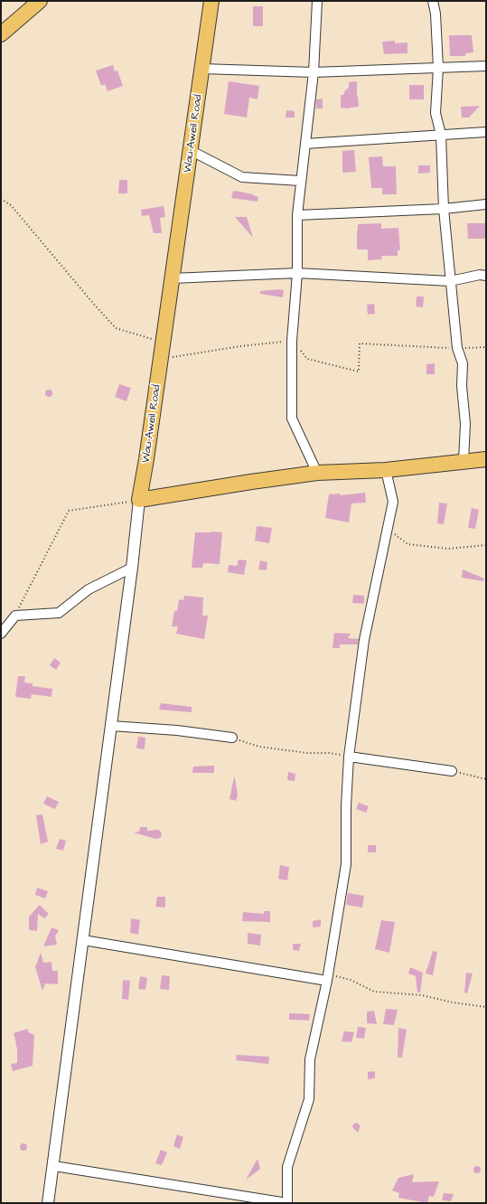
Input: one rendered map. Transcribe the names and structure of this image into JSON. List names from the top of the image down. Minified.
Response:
{"streets":{"main road":["Wau-Aweil Road"]}}
